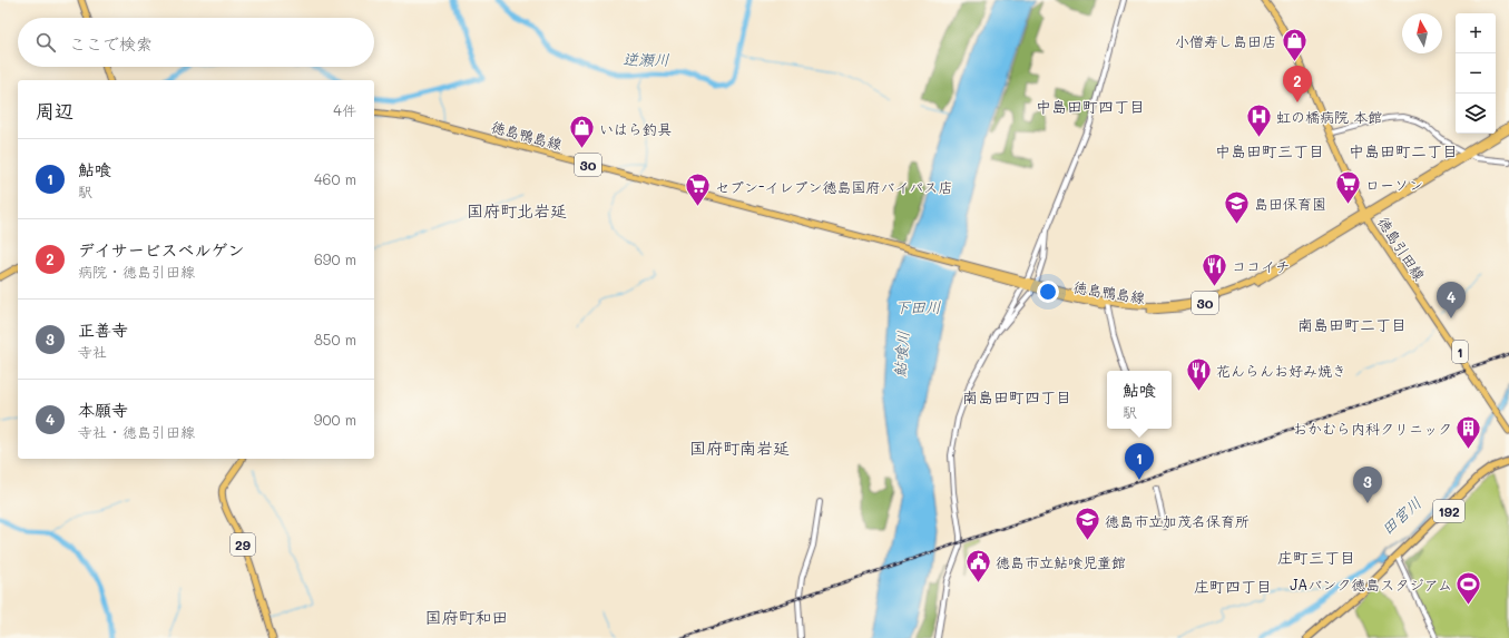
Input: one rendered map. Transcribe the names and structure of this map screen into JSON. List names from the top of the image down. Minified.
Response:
{"streets":{"highway":["192"],"main road":["徳島鴨島線","30","徳島引田線","1","29"]},"crossings":[["徳島鴨島線","徳島引田線"],["徳島引田線","1"]],"districts":["中島田町四丁目","中島田町三丁目","中島田町二丁目","国府町北岩延","南島田町二丁目","南島田町四丁目","国府町南岩延","庄町三丁目","庄町四丁目","国府町和田"],"water":["逆瀬川","下田川","鮎喰川","田宮川"],"places":{"shop":["小僧寿し島田店","いはら釣具"],"hospital":["虹の橋病院 本館"],"supermarket":["ローソン","セブン-イレブン徳島国府バイパス店"],"school or university":["島田保育園","徳島市立加茂名保育所"],"restaurant":["ココイチ","花んらんお好み焼き"],"building":["おかむら内科クリニック"],"public building":["徳島市立鮎喰児童館"],"sports":["JAバンク徳島スタジアム"]},"north":"top","page":{"map_buttons":["+","−"],"search":"ここで検索","pins":["2","4","1","3"],"heading":["周辺","4件"],"list":[{"mark":"1","name":"鮎喰","note":"駅","value":"460 m"},{"mark":"2","name":"デイサービスベルゲン","note":"病院 · 徳島引田線","value":"690 m"},{"mark":"3","name":"正善寺","note":"寺社","value":"850 m"},{"mark":"4","name":"本願寺","note":"寺社 · 徳島引田線","value":"900 m"}],"popup":["鮎喰","駅"]}}
